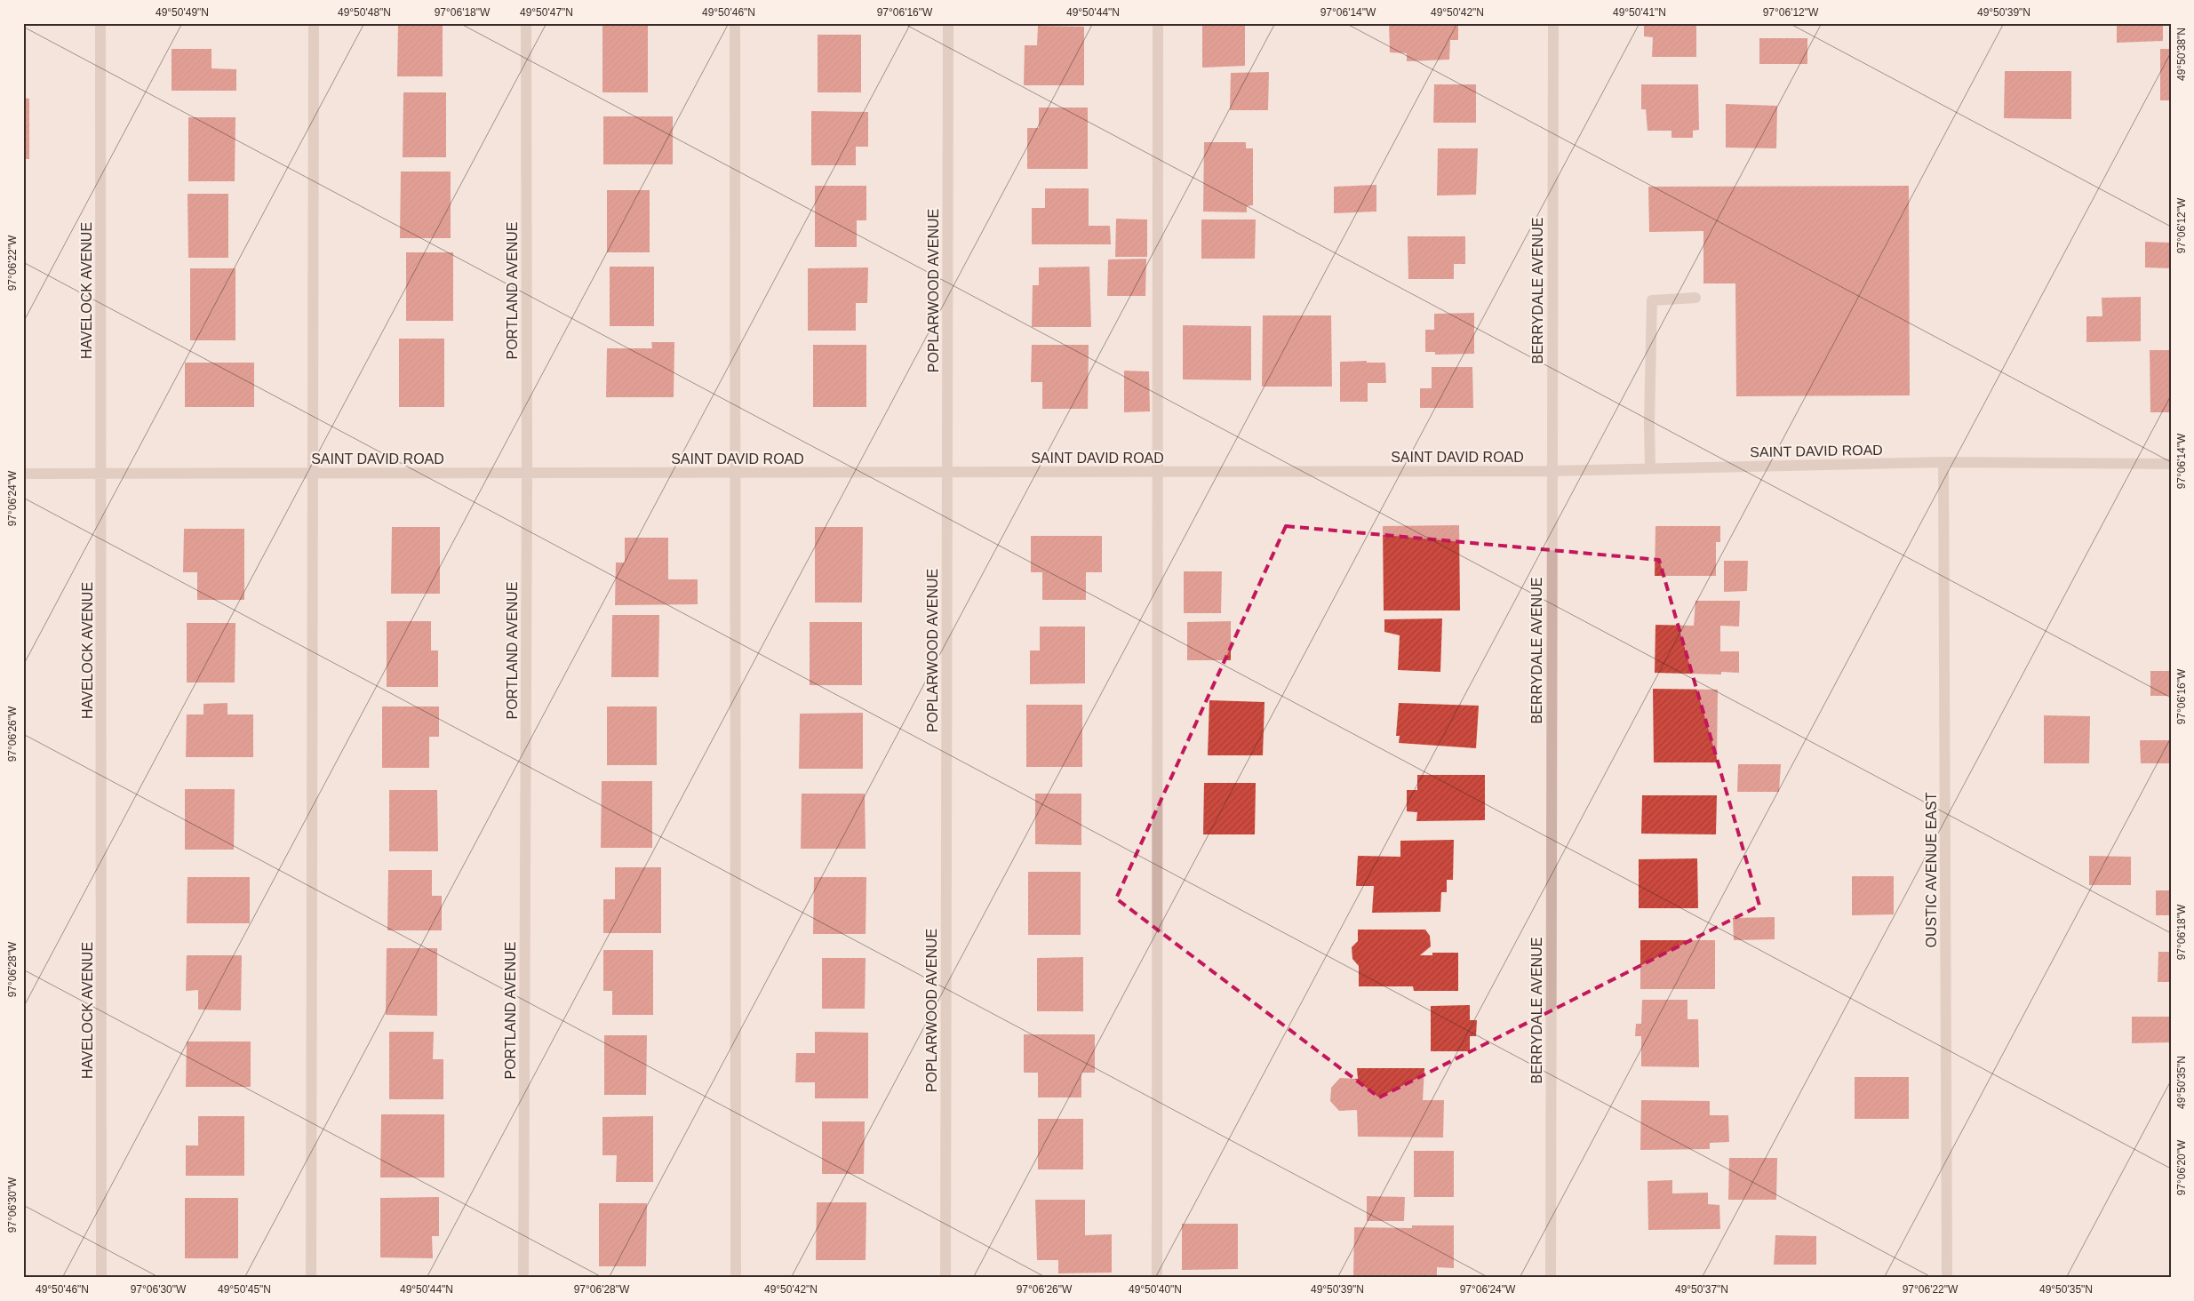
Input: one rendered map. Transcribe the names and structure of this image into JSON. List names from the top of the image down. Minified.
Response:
{"streets":{"street":["HAVELOCK AVENUE","PORTLAND AVENUE","POPLARWOOD AVENUE","BERRYDALE AVENUE","SAINT DAVID ROAD","OUSTIC AVENUE EAST"]},"crossings":[["HAVELOCK AVENUE","SAINT DAVID ROAD"],["PORTLAND AVENUE","SAINT DAVID ROAD"],["POPLARWOOD AVENUE","SAINT DAVID ROAD"],["BERRYDALE AVENUE","SAINT DAVID ROAD"],["SAINT DAVID ROAD","OUSTIC AVENUE EAST"]],"coordinates":["49°50'49\"N","49°50'48\"N","97°06'18\"W","49°50'47\"N","49°50'46\"N","97°06'16\"W","49°50'44\"N","97°06'14\"W","49°50'42\"N","49°50'41\"N","97°06'12\"W","49°50'39\"N","49°50'38\"N","97°06'22\"W","97°06'24\"W","97°06'26\"W","97°06'28\"W","49°50'35\"N","97°06'20\"W","97°06'30\"W","49°50'45\"N","49°50'40\"N","49°50'37\"N"]}
